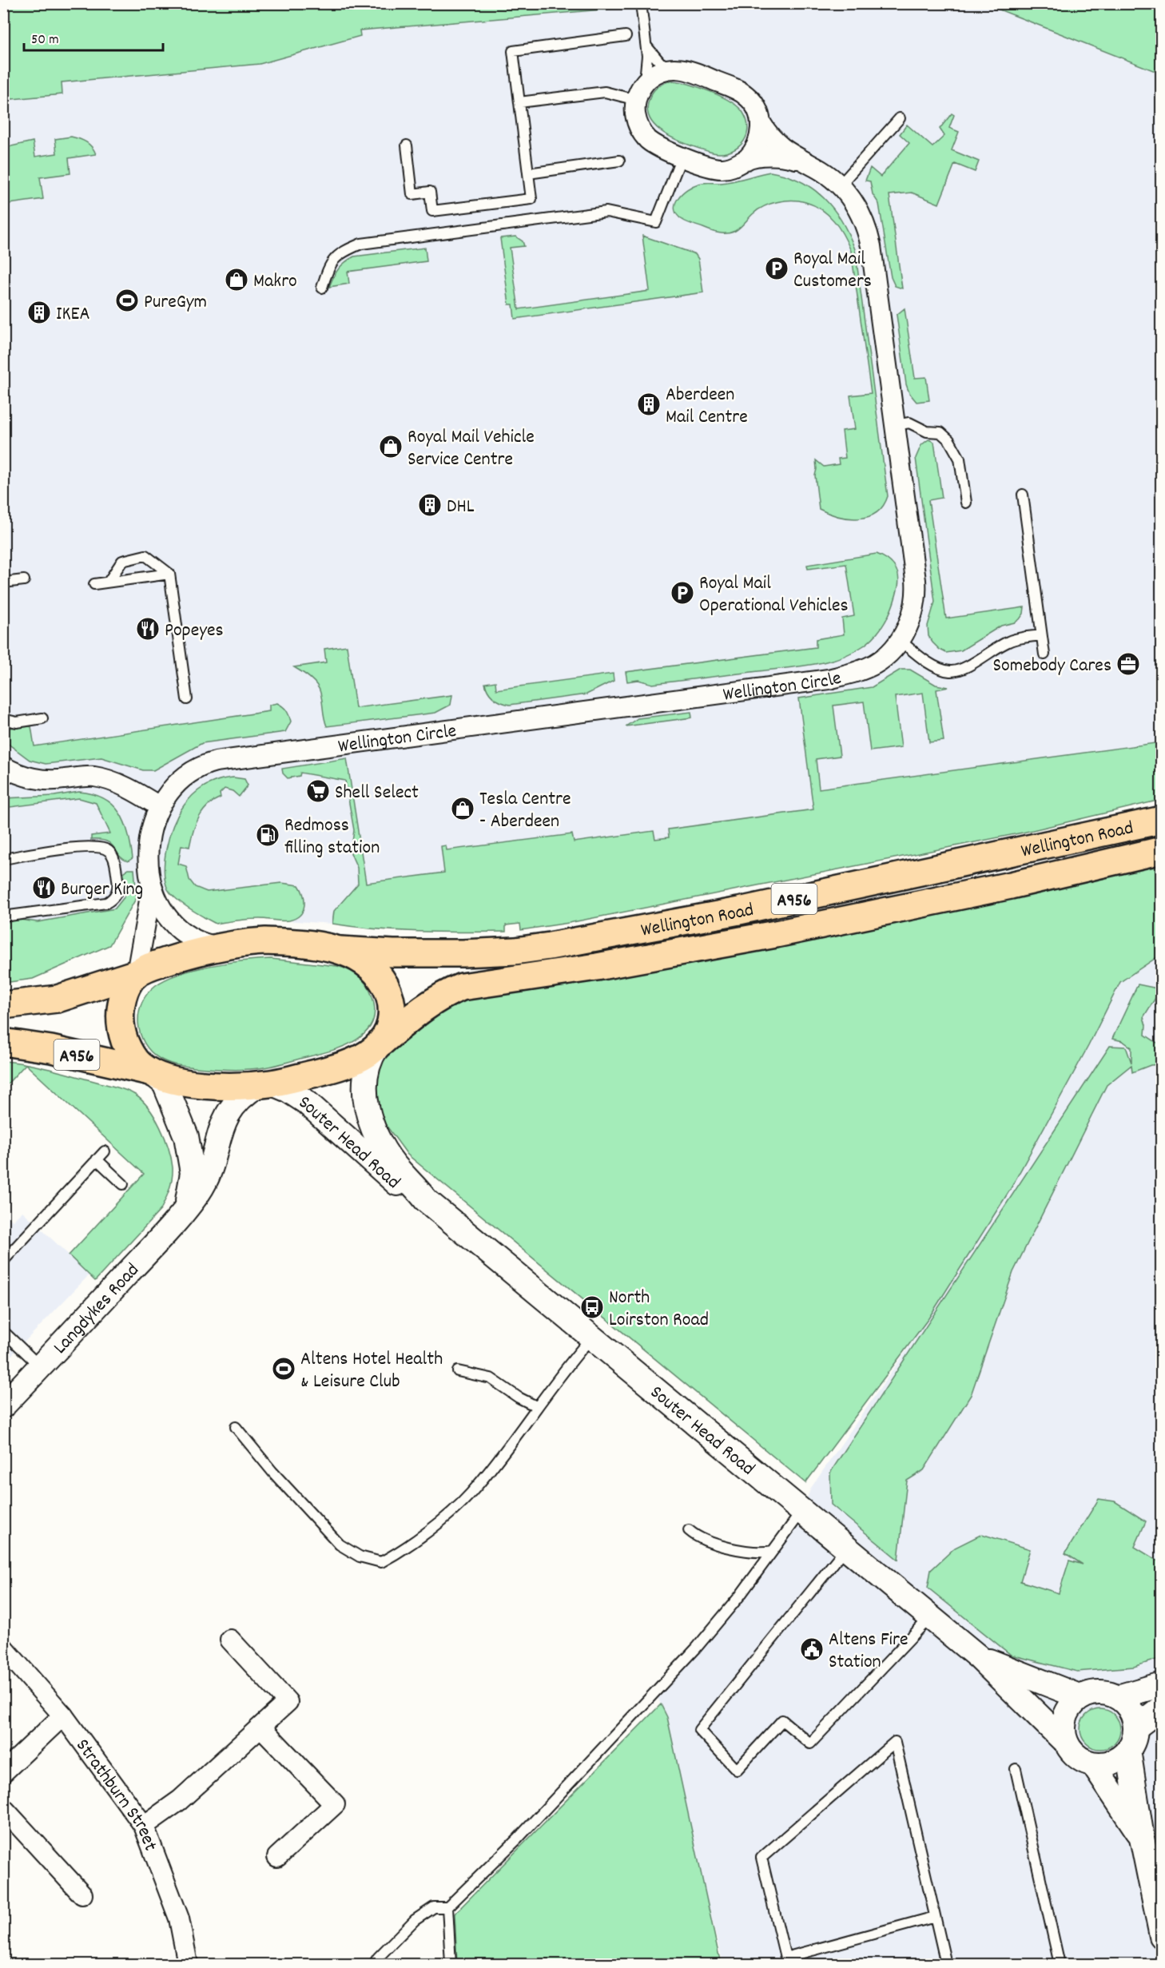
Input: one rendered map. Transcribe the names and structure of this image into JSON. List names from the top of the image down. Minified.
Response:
{"streets":{"main road":["Wellington Road","A956"],"street":["Wellington Circle","Souter Head Road","Langdykes Road","Strathburn Street"]},"crossings":[["Wellington Circle","A956"],["Wellington Road","A956"],["Wellington Road","Souter Head Road"],["A956","Souter Head Road"],["A956","Langdykes Road"],["Souter Head Road","Langdykes Road"]],"places":{"parking":["Royal Mail Customers","Royal Mail Operational Vehicles"],"shop":["Makro","Royal Mail Vehicle Service Centre","Tesla Centre - Aberdeen"],"sports":["PureGym","Altens Hotel Health & Leisure Club"],"building":["IKEA","Aberdeen Mail Centre","DHL"],"restaurant":["Popeyes","Burger King"],"office":["Somebody Cares"],"supermarket":["Shell Select"],"fuel station":["Redmoss filling station"],"bus stop":["North Loirston Road"],"public building":["Altens Fire Station"]},"scale_bar":"50 m"}
